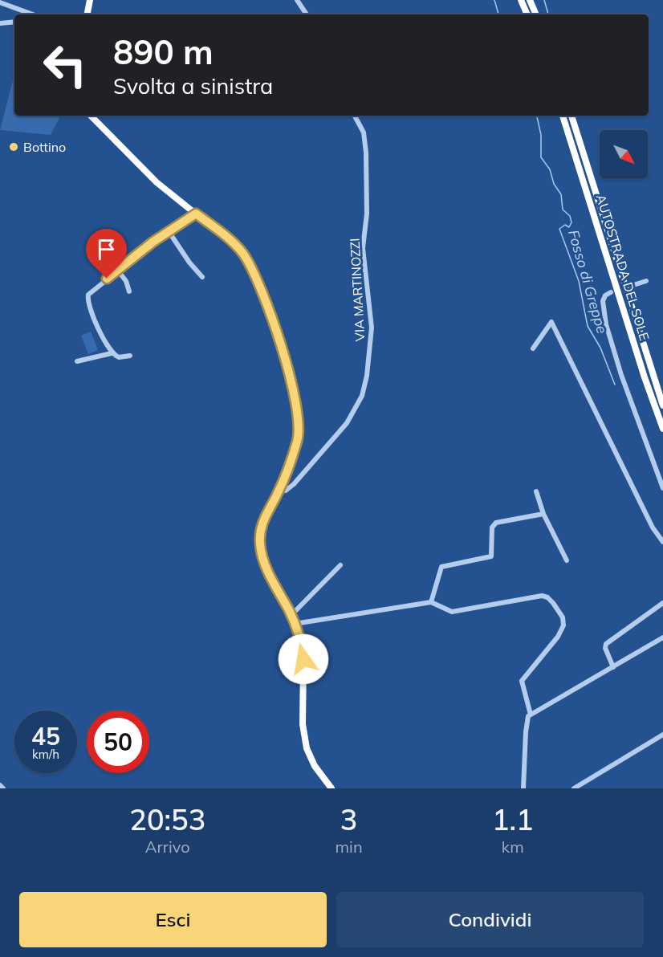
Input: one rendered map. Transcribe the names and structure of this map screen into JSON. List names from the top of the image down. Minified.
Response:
{"streets":{"highway":["AUTOSTRADA DEL SOLE"],"street":["VIA MARTINOZZI"]},"water":["Fosso di Greppe"],"places":["Bottino"],"north":"bottom right","page":{"turn":["890 m","Svolta a sinistra"],"speed":"45 km/h","limit":"50","eta":["20:53","Arrivo","3","min","1.1","km"],"buttons":["Esci","Condividi"]}}
